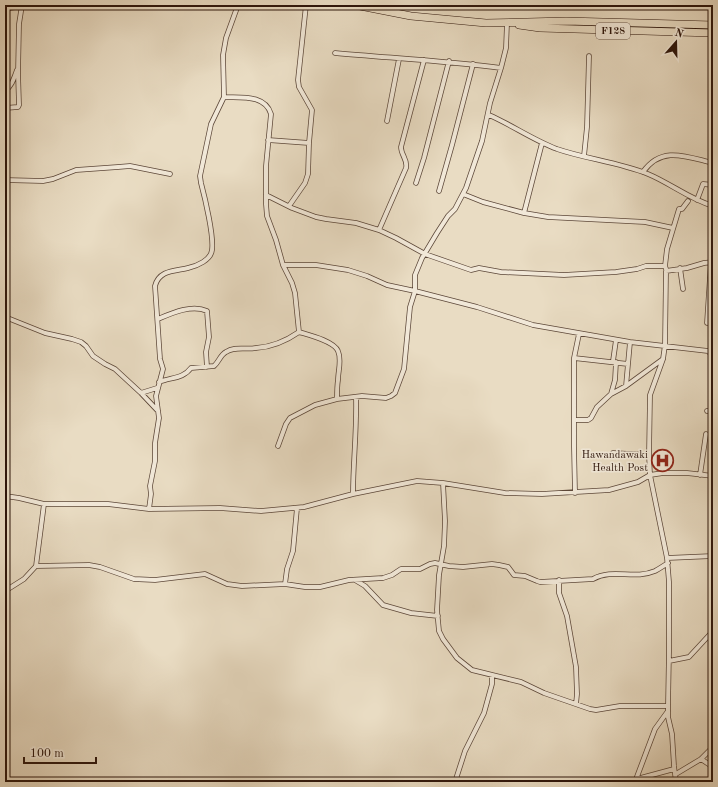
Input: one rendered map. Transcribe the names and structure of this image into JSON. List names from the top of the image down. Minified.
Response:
{"streets":{"main road":["F128"]},"places":{"hospital":["Hawandawaki Health Post"]},"scale_bar":"100 m","north":"top"}
